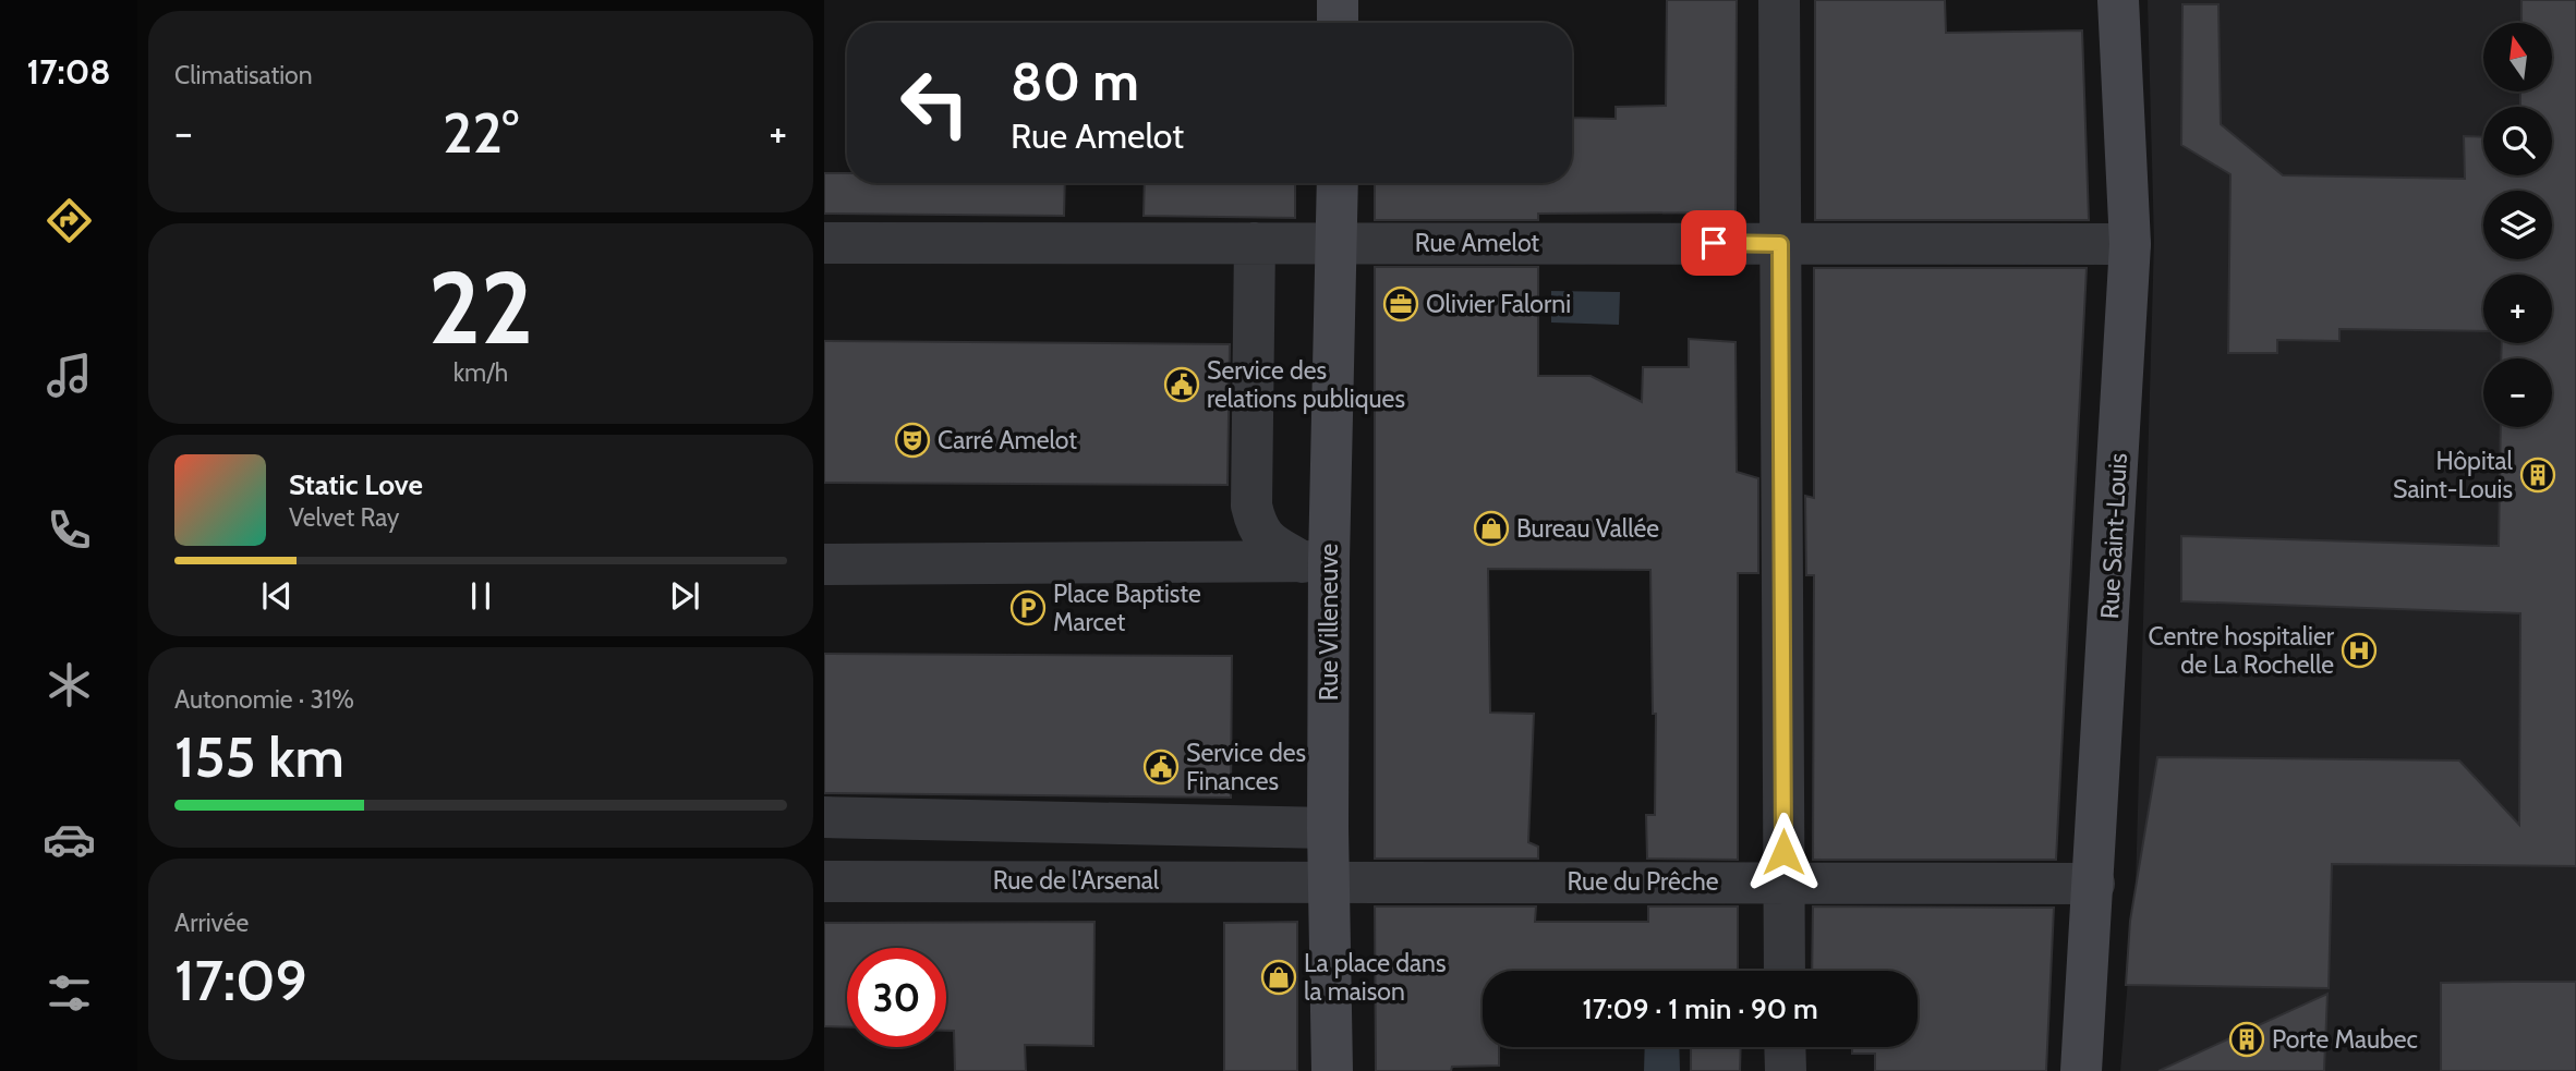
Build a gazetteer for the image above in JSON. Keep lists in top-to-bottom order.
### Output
{
  "streets": {
    "street": [
      "Rue Amelot",
      "Rue Saint-Louis",
      "Rue Villeneuve",
      "Rue de l'Arsenal",
      "Rue du Prêche"
    ]
  },
  "crossings": [
    ["Rue Amelot", "Rue Saint-Louis"],
    ["Rue Amelot", "Rue Villeneuve"],
    ["Rue Saint-Louis", "Rue du Prêche"],
    ["Rue Villeneuve", "Rue de l'Arsenal"],
    ["Rue Villeneuve", "Rue du Prêche"],
    ["Rue de l'Arsenal", "Rue du Prêche"]
  ],
  "places": {
    "office": ["Olivier Falorni"],
    "public building": ["Service des relations publiques", "Service des Finances"],
    "theatre": ["Carré Amelot"],
    "building": ["Hôpital Saint-Louis", "Porte Maubec"],
    "shop": ["Bureau Vallée", "La place dans la maison"],
    "parking": ["Place Baptiste Marcet"],
    "hospital": ["Centre hospitalier de La Rochelle"]
  },
  "north": "top",
  "page": {
    "tabs": "17:08",
    "tile": [
      "Climatisation",
      ["22", "km/h"],
      ["Autonomie · 31%", "155 km"],
      ["Arrivée", "17:09"]
    ],
    "map_buttons": ["+", "−"],
    "turn": ["80 m", "Rue Amelot"],
    "heat": ["−", "22°", "+"],
    "song": ["Static Love", "Velvet Ray"],
    "limit": "30",
    "trip": "17:09 · 1 min · 90 m"
  }
}
